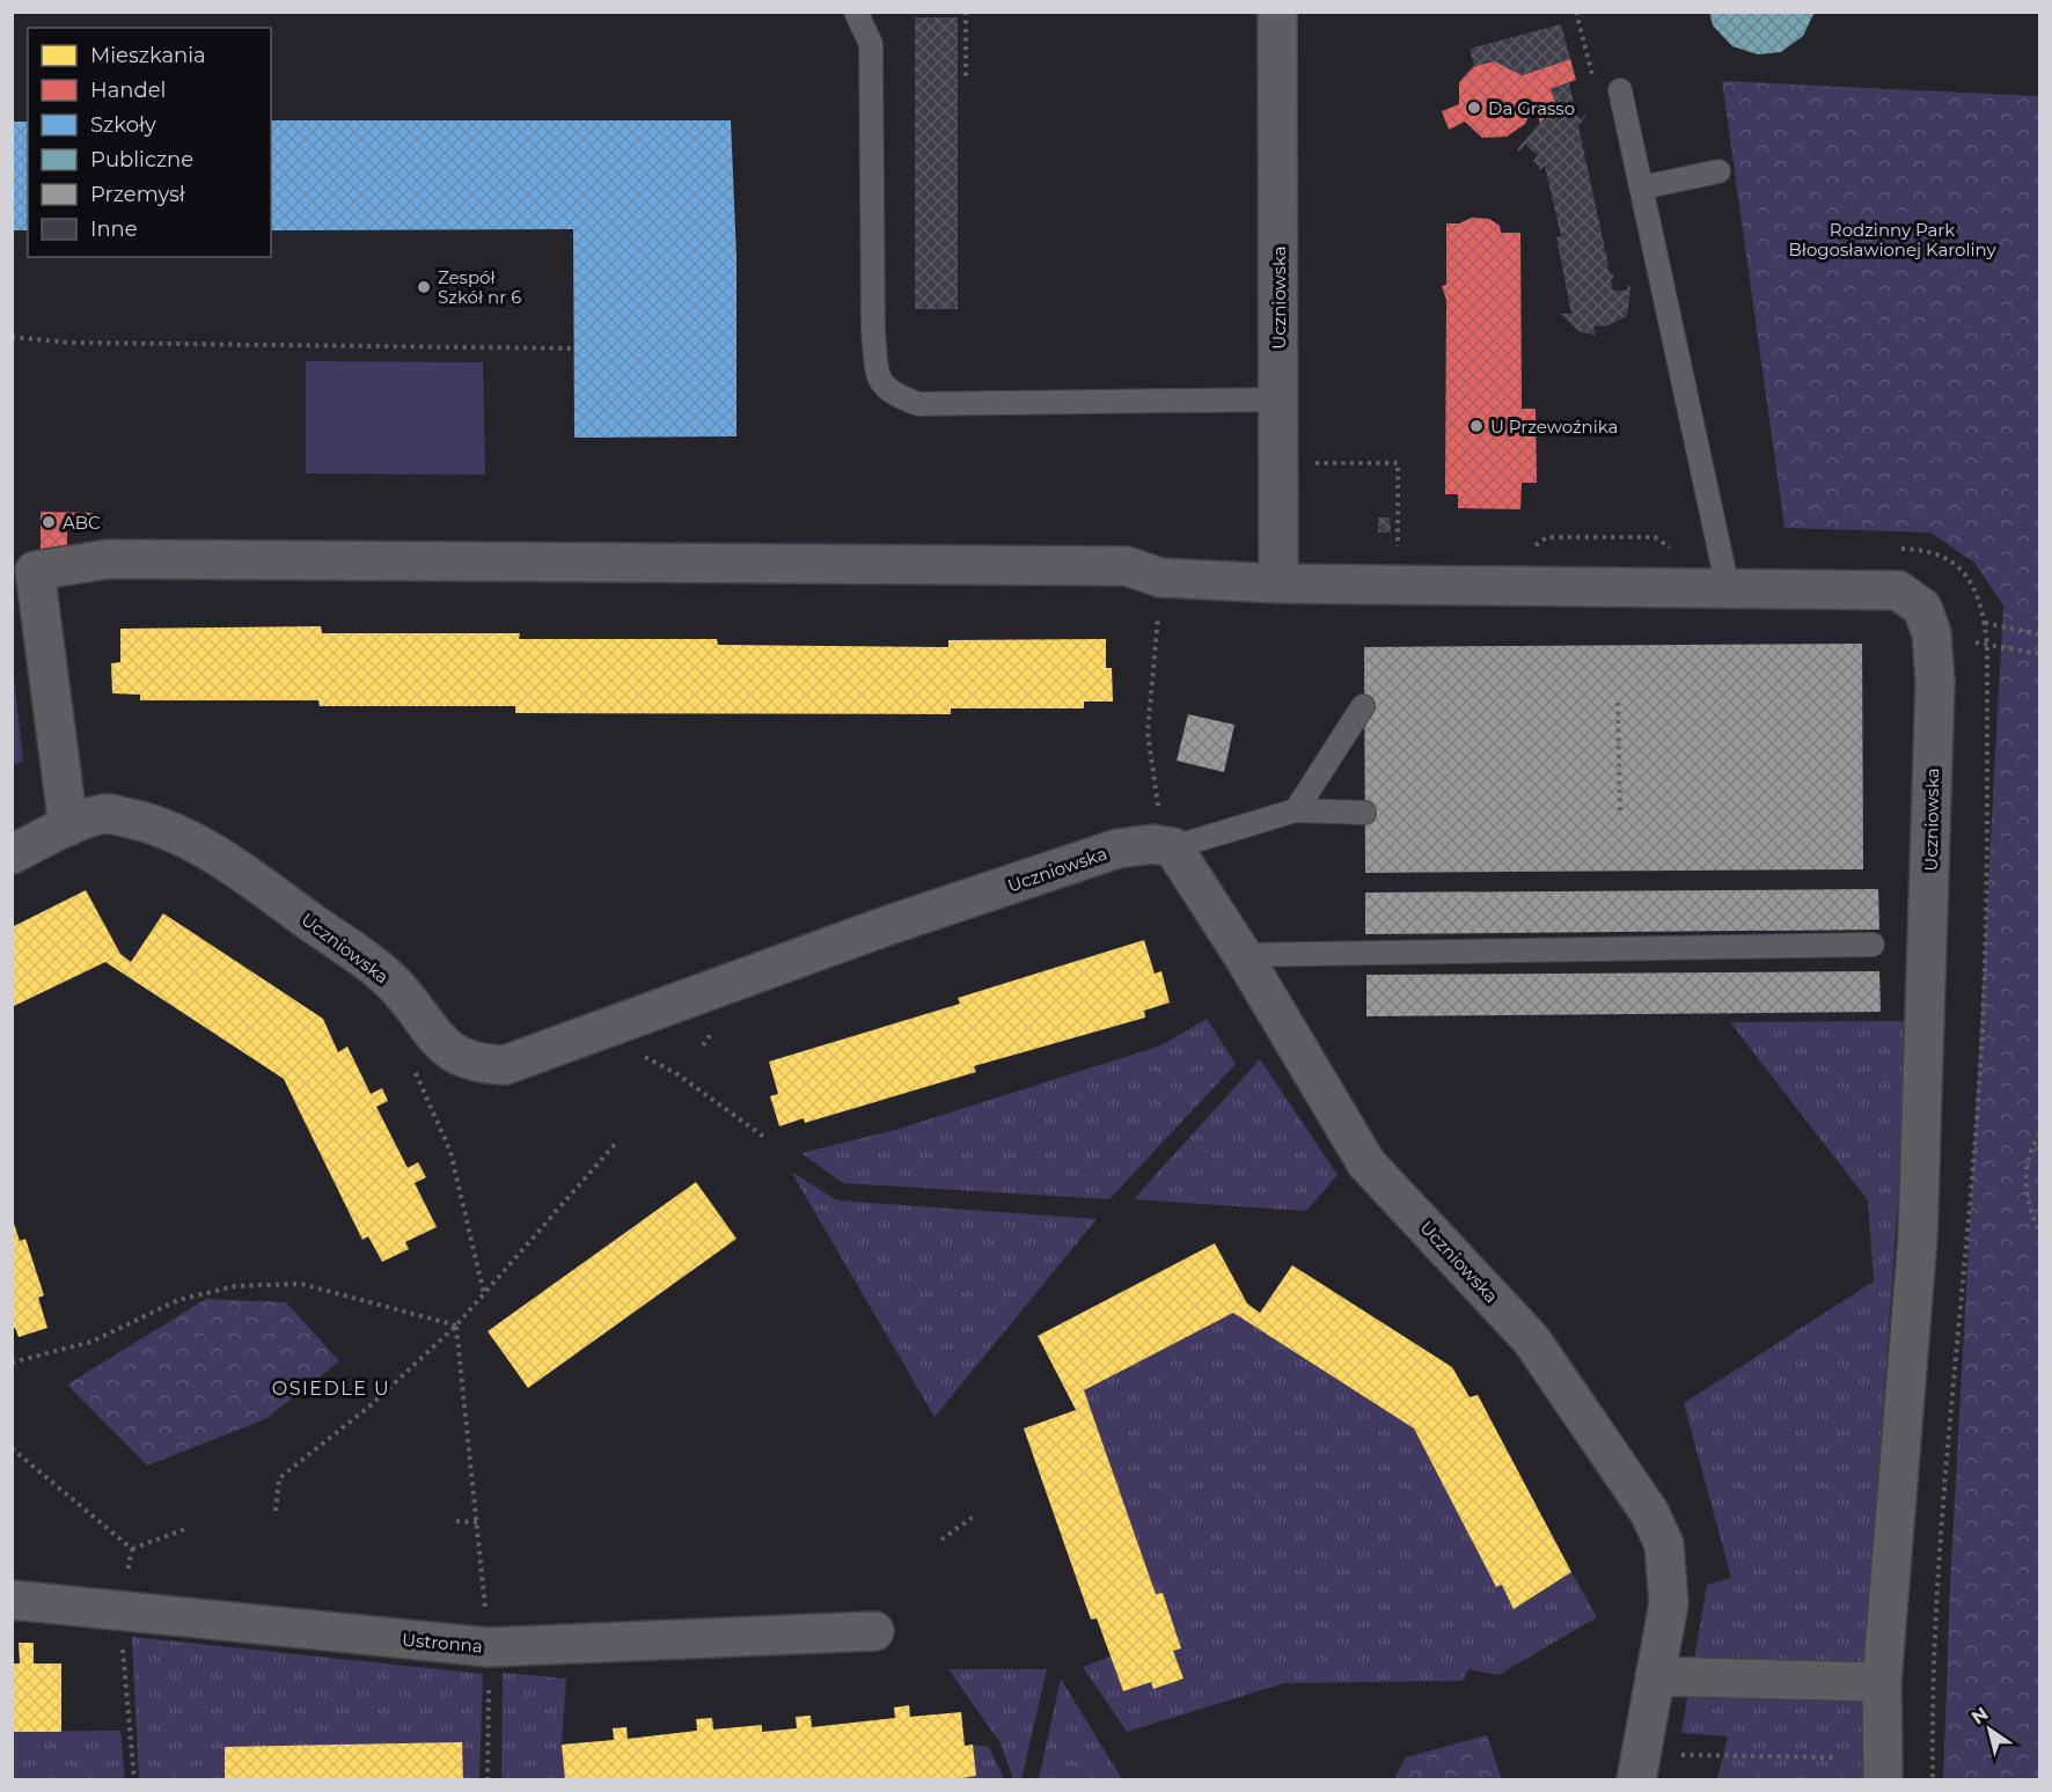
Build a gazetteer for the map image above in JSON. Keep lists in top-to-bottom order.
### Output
{
  "streets": {
    "street": ["Uczniowska", "Ustronna"]
  },
  "districts": ["OSIEDLE U"],
  "parks": ["Rodzinny Park Błogosławionej Karoliny"],
  "places": [
    "Da Grasso",
    "Zespół Szkół nr 6",
    "U Przewoźnika",
    "ABC"
  ],
  "legend": [
    "Mieszkania",
    "Handel",
    "Szkoły",
    "Publiczne",
    "Przemysł",
    "Inne"
  ],
  "north": "top left"
}
